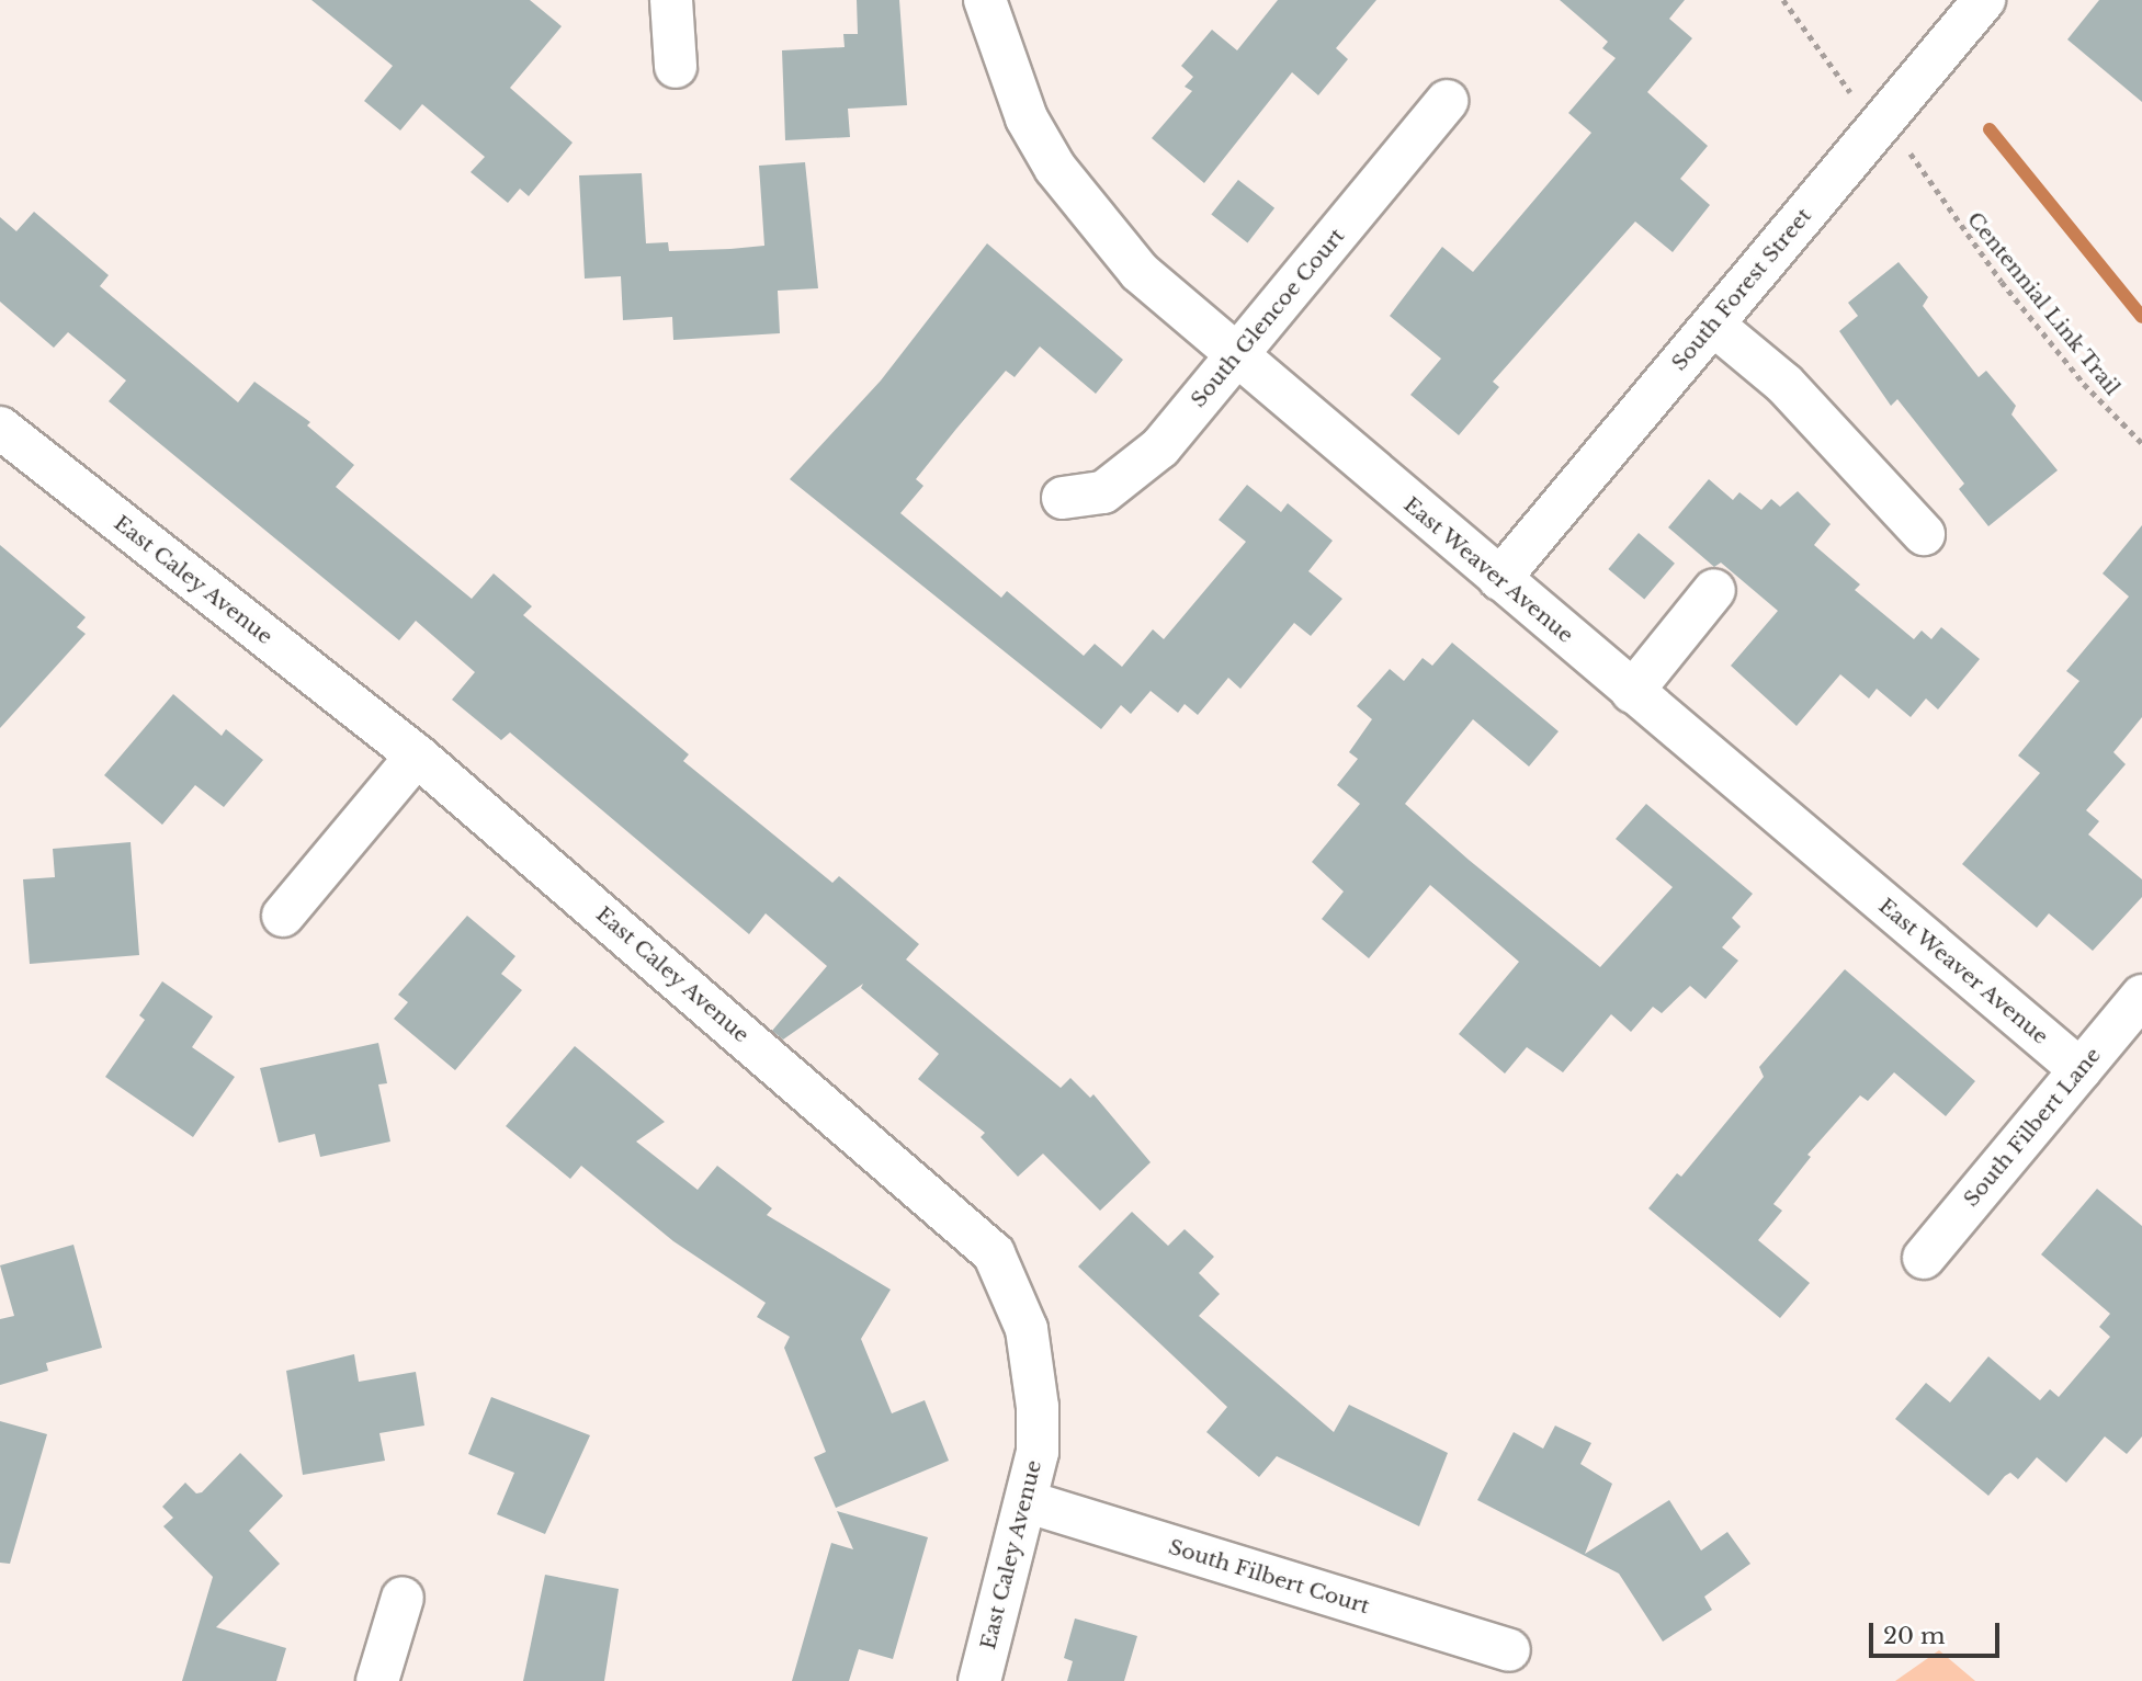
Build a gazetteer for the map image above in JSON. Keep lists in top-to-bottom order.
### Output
{
  "streets": {
    "street": [
      "South Forest Street",
      "South Glencoe Court",
      "East Weaver Avenue",
      "East Caley Avenue",
      "South Filbert Lane",
      "South Filbert Court"
    ],
    "path": ["Centennial Link Trail"]
  },
  "crossings": [
    ["South Forest Street", "Centennial Link Trail"],
    ["South Forest Street", "East Weaver Avenue"],
    ["South Glencoe Court", "East Weaver Avenue"],
    ["East Weaver Avenue", "South Filbert Lane"],
    ["East Caley Avenue", "South Filbert Court"]
  ],
  "scale_bar": "20 m"
}
